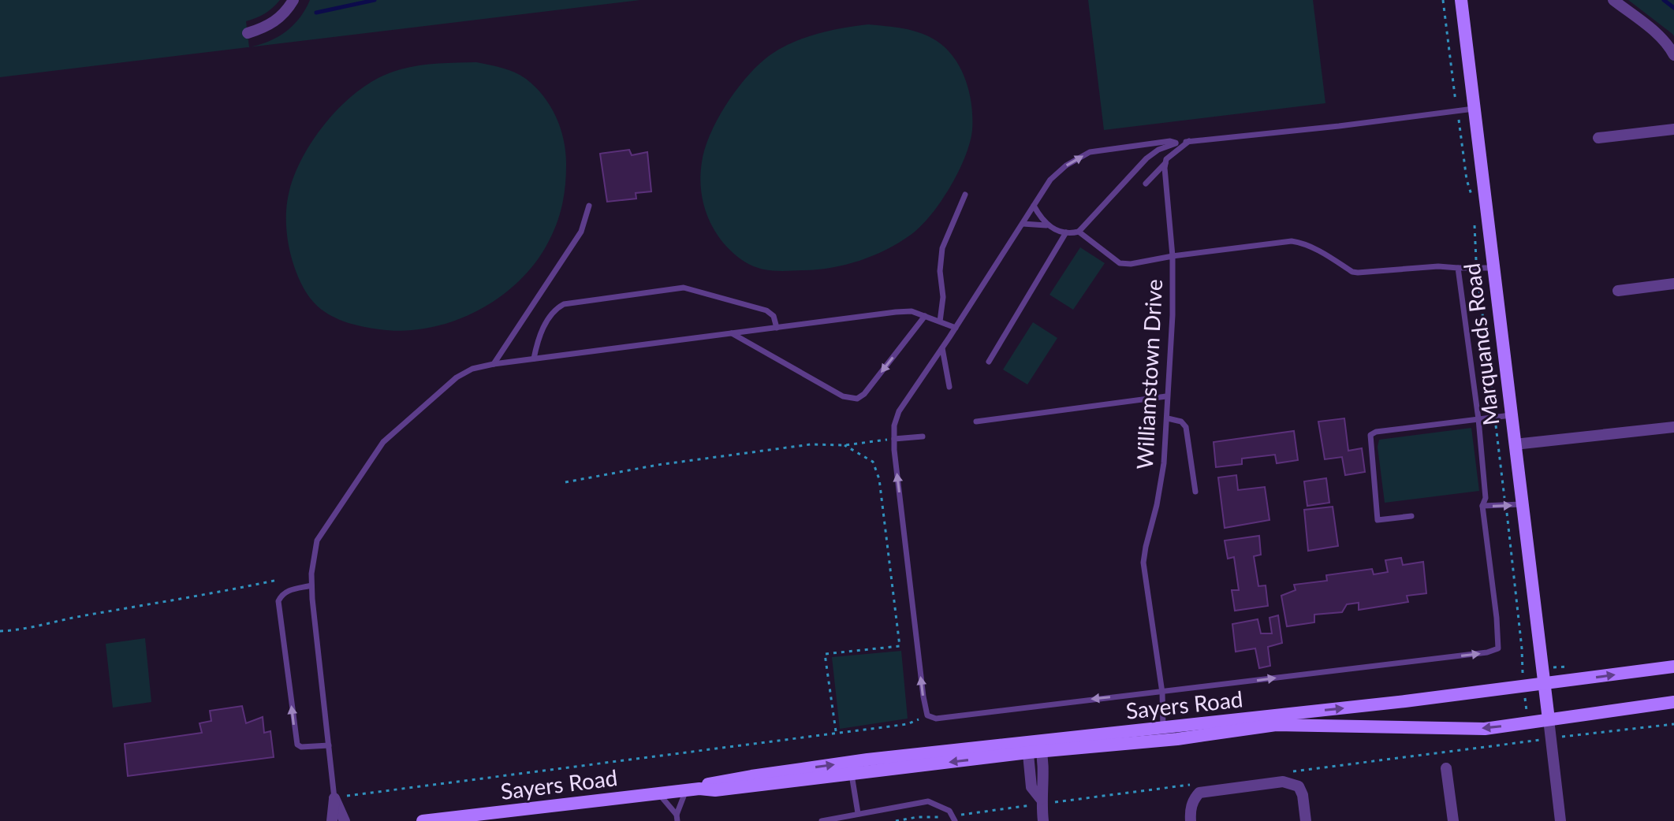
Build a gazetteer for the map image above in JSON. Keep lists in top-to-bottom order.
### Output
{
  "streets": {
    "main road": ["Marquands Road", "Sayers Road"],
    "lane": ["Williamstown Drive"]
  },
  "crossings": [
    ["Marquands Road", "Sayers Road"],
    ["Williamstown Drive", "Sayers Road"]
  ]
}
